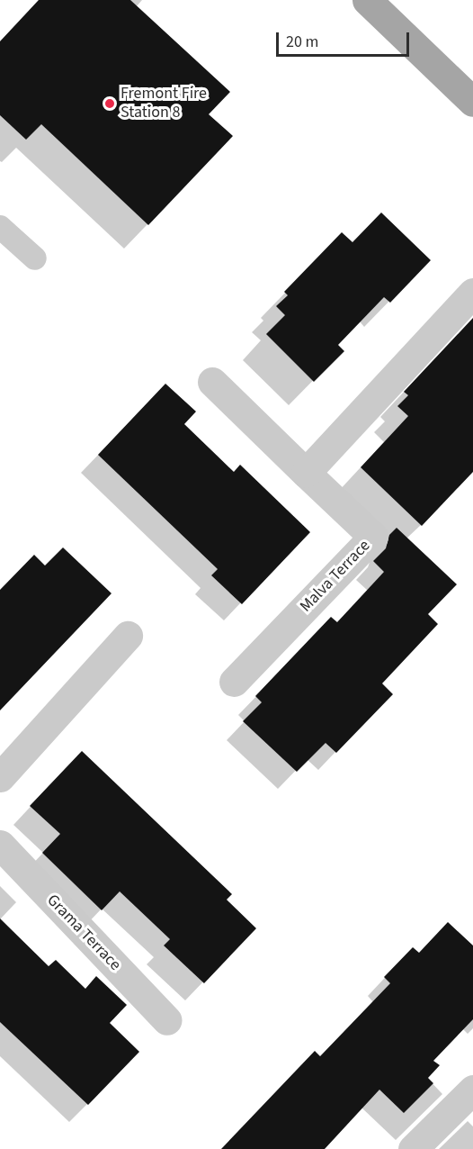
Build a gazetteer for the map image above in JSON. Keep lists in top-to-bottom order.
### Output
{
  "streets": {
    "street": ["Malva Terrace", "Grama Terrace"]
  },
  "places": ["Fremont Fire Station 8"],
  "scale_bar": "20 m"
}
